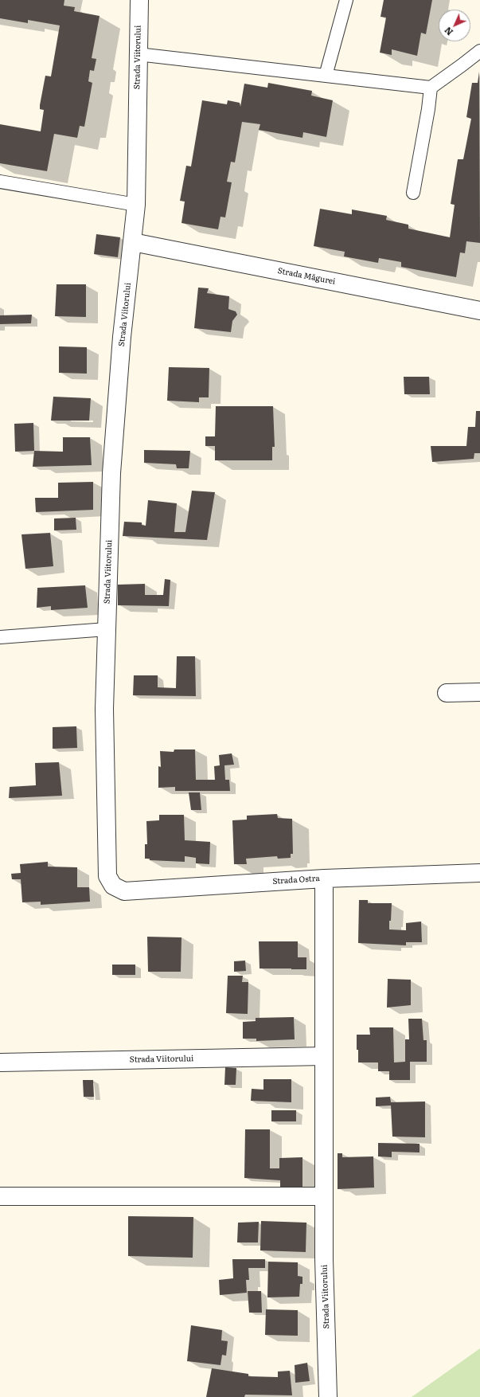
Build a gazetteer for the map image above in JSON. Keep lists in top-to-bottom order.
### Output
{
  "streets": {
    "street": ["Strada Viitorului", "Strada Măgurei", "Strada Ostra"]
  },
  "crossings": [
    ["Strada Viitorului", "Strada Măgurei"],
    ["Strada Viitorului", "Strada Ostra"]
  ],
  "north": "bottom left"
}
